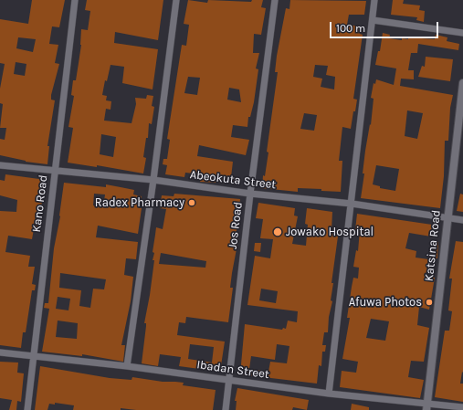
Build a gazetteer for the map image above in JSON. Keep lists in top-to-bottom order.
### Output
{
  "streets": {
    "street": [
      "Abeokuta Street",
      "Kano Road",
      "Jos Road",
      "Katsina Road",
      "Ibadan Street"
    ]
  },
  "crossings": [
    ["Abeokuta Street", "Kano Road"],
    ["Abeokuta Street", "Jos Road"],
    ["Abeokuta Street", "Katsina Road"],
    ["Kano Road", "Ibadan Street"],
    ["Jos Road", "Ibadan Street"],
    ["Katsina Road", "Ibadan Street"]
  ],
  "places": ["Radex Pharmacy", "Jowako Hospital", "Afuwa Photos"],
  "scale_bar": "100 m"
}
